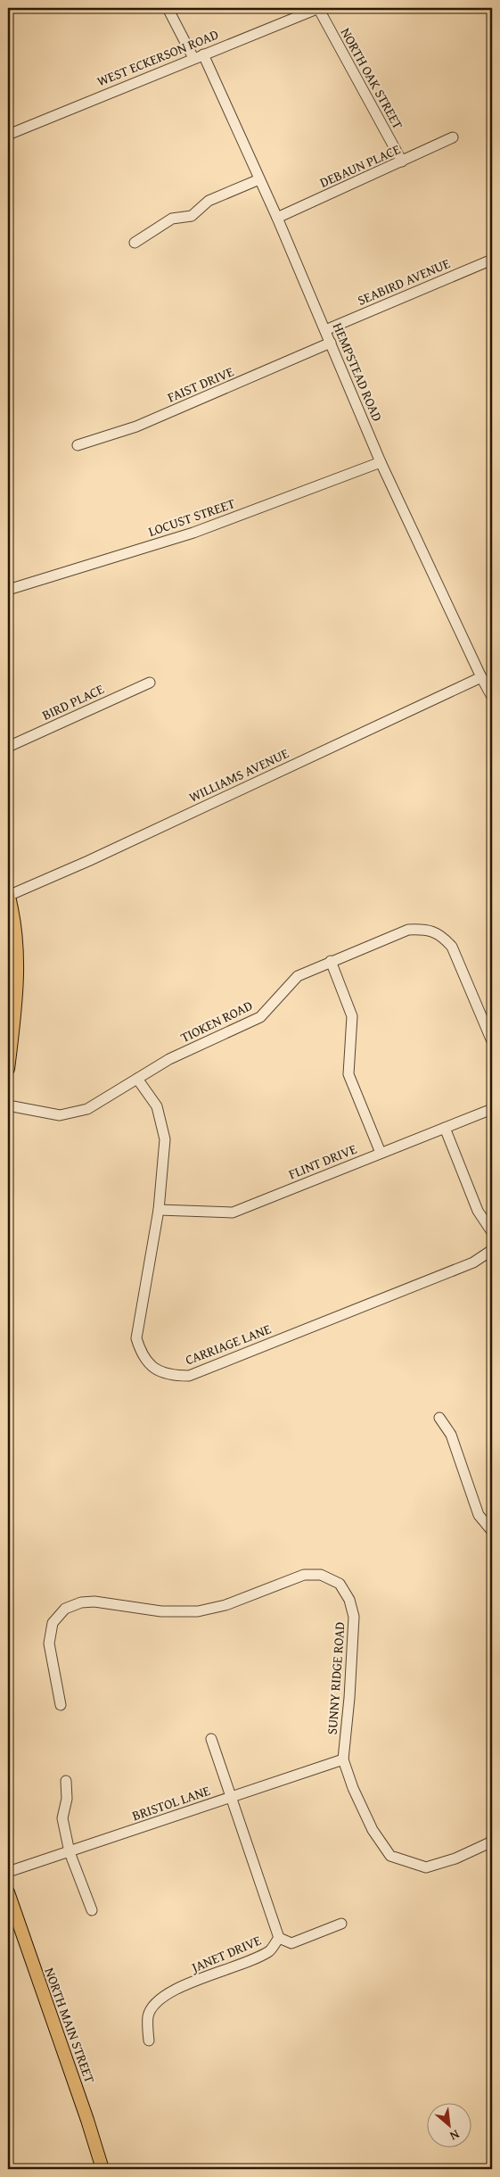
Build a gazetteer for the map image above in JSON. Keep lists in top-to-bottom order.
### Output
{
  "streets": {
    "main road": ["NORTH MAIN STREET"],
    "street": [
      "WEST ECKERSON ROAD",
      "NORTH OAK STREET",
      "DEBAUN PLACE",
      "SEABIRD AVENUE",
      "HEMPSTEAD ROAD",
      "FAIST DRIVE",
      "LOCUST STREET",
      "BIRD PLACE",
      "WILLIAMS AVENUE",
      "TIOKEN ROAD",
      "FLINT DRIVE",
      "CARRIAGE LANE",
      "SUNNY RIDGE ROAD",
      "BRISTOL LANE",
      "JANET DRIVE"
    ]
  },
  "crossings": [
    ["WEST ECKERSON ROAD", "NORTH OAK STREET"],
    ["WEST ECKERSON ROAD", "HEMPSTEAD ROAD"],
    ["NORTH OAK STREET", "DEBAUN PLACE"],
    ["DEBAUN PLACE", "HEMPSTEAD ROAD"],
    ["SEABIRD AVENUE", "HEMPSTEAD ROAD"],
    ["HEMPSTEAD ROAD", "FAIST DRIVE"],
    ["HEMPSTEAD ROAD", "LOCUST STREET"],
    ["HEMPSTEAD ROAD", "WILLIAMS AVENUE"],
    ["TIOKEN ROAD", "CARRIAGE LANE"],
    ["FLINT DRIVE", "CARRIAGE LANE"],
    ["SUNNY RIDGE ROAD", "BRISTOL LANE"],
    ["BRISTOL LANE", "JANET DRIVE"]
  ],
  "north": "bottom right"
}
